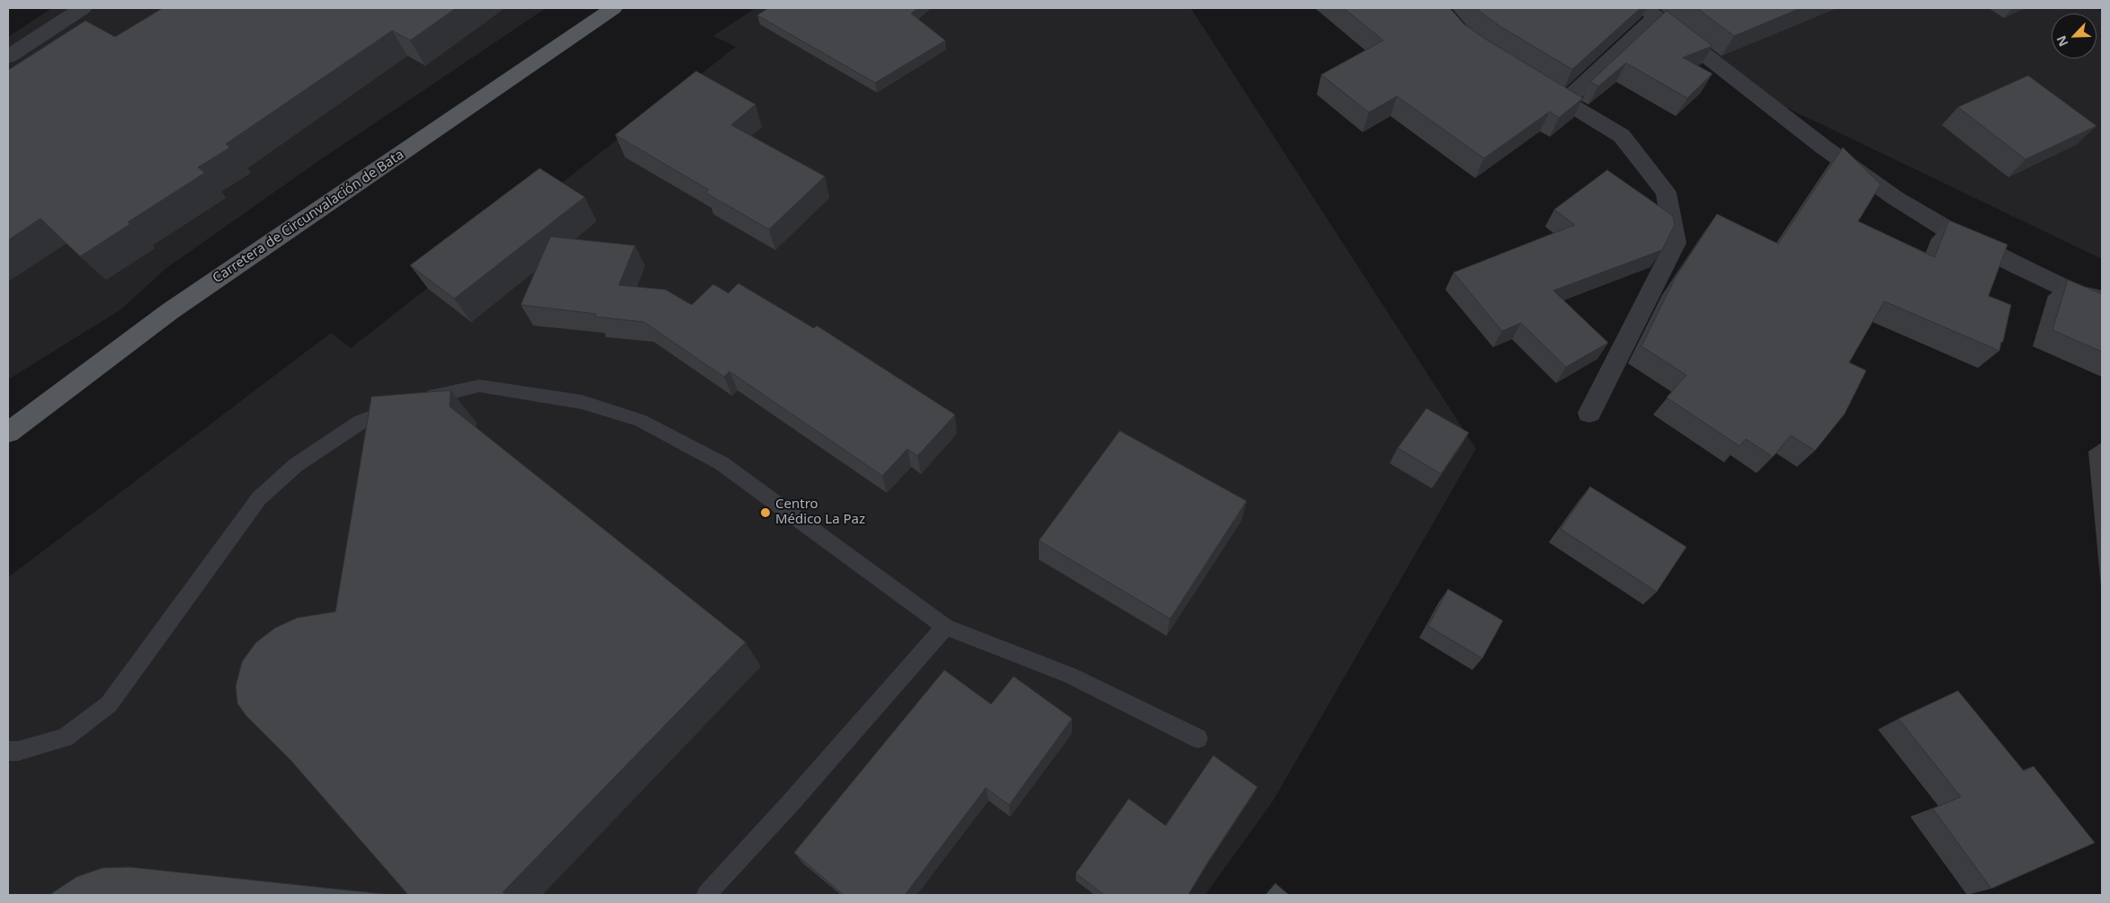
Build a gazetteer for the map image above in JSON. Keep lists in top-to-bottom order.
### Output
{
  "streets": {
    "main road": ["Carretera de Circunvalación de Bata"]
  },
  "places": ["Centro Médico La Paz"],
  "north": "bottom left"
}
